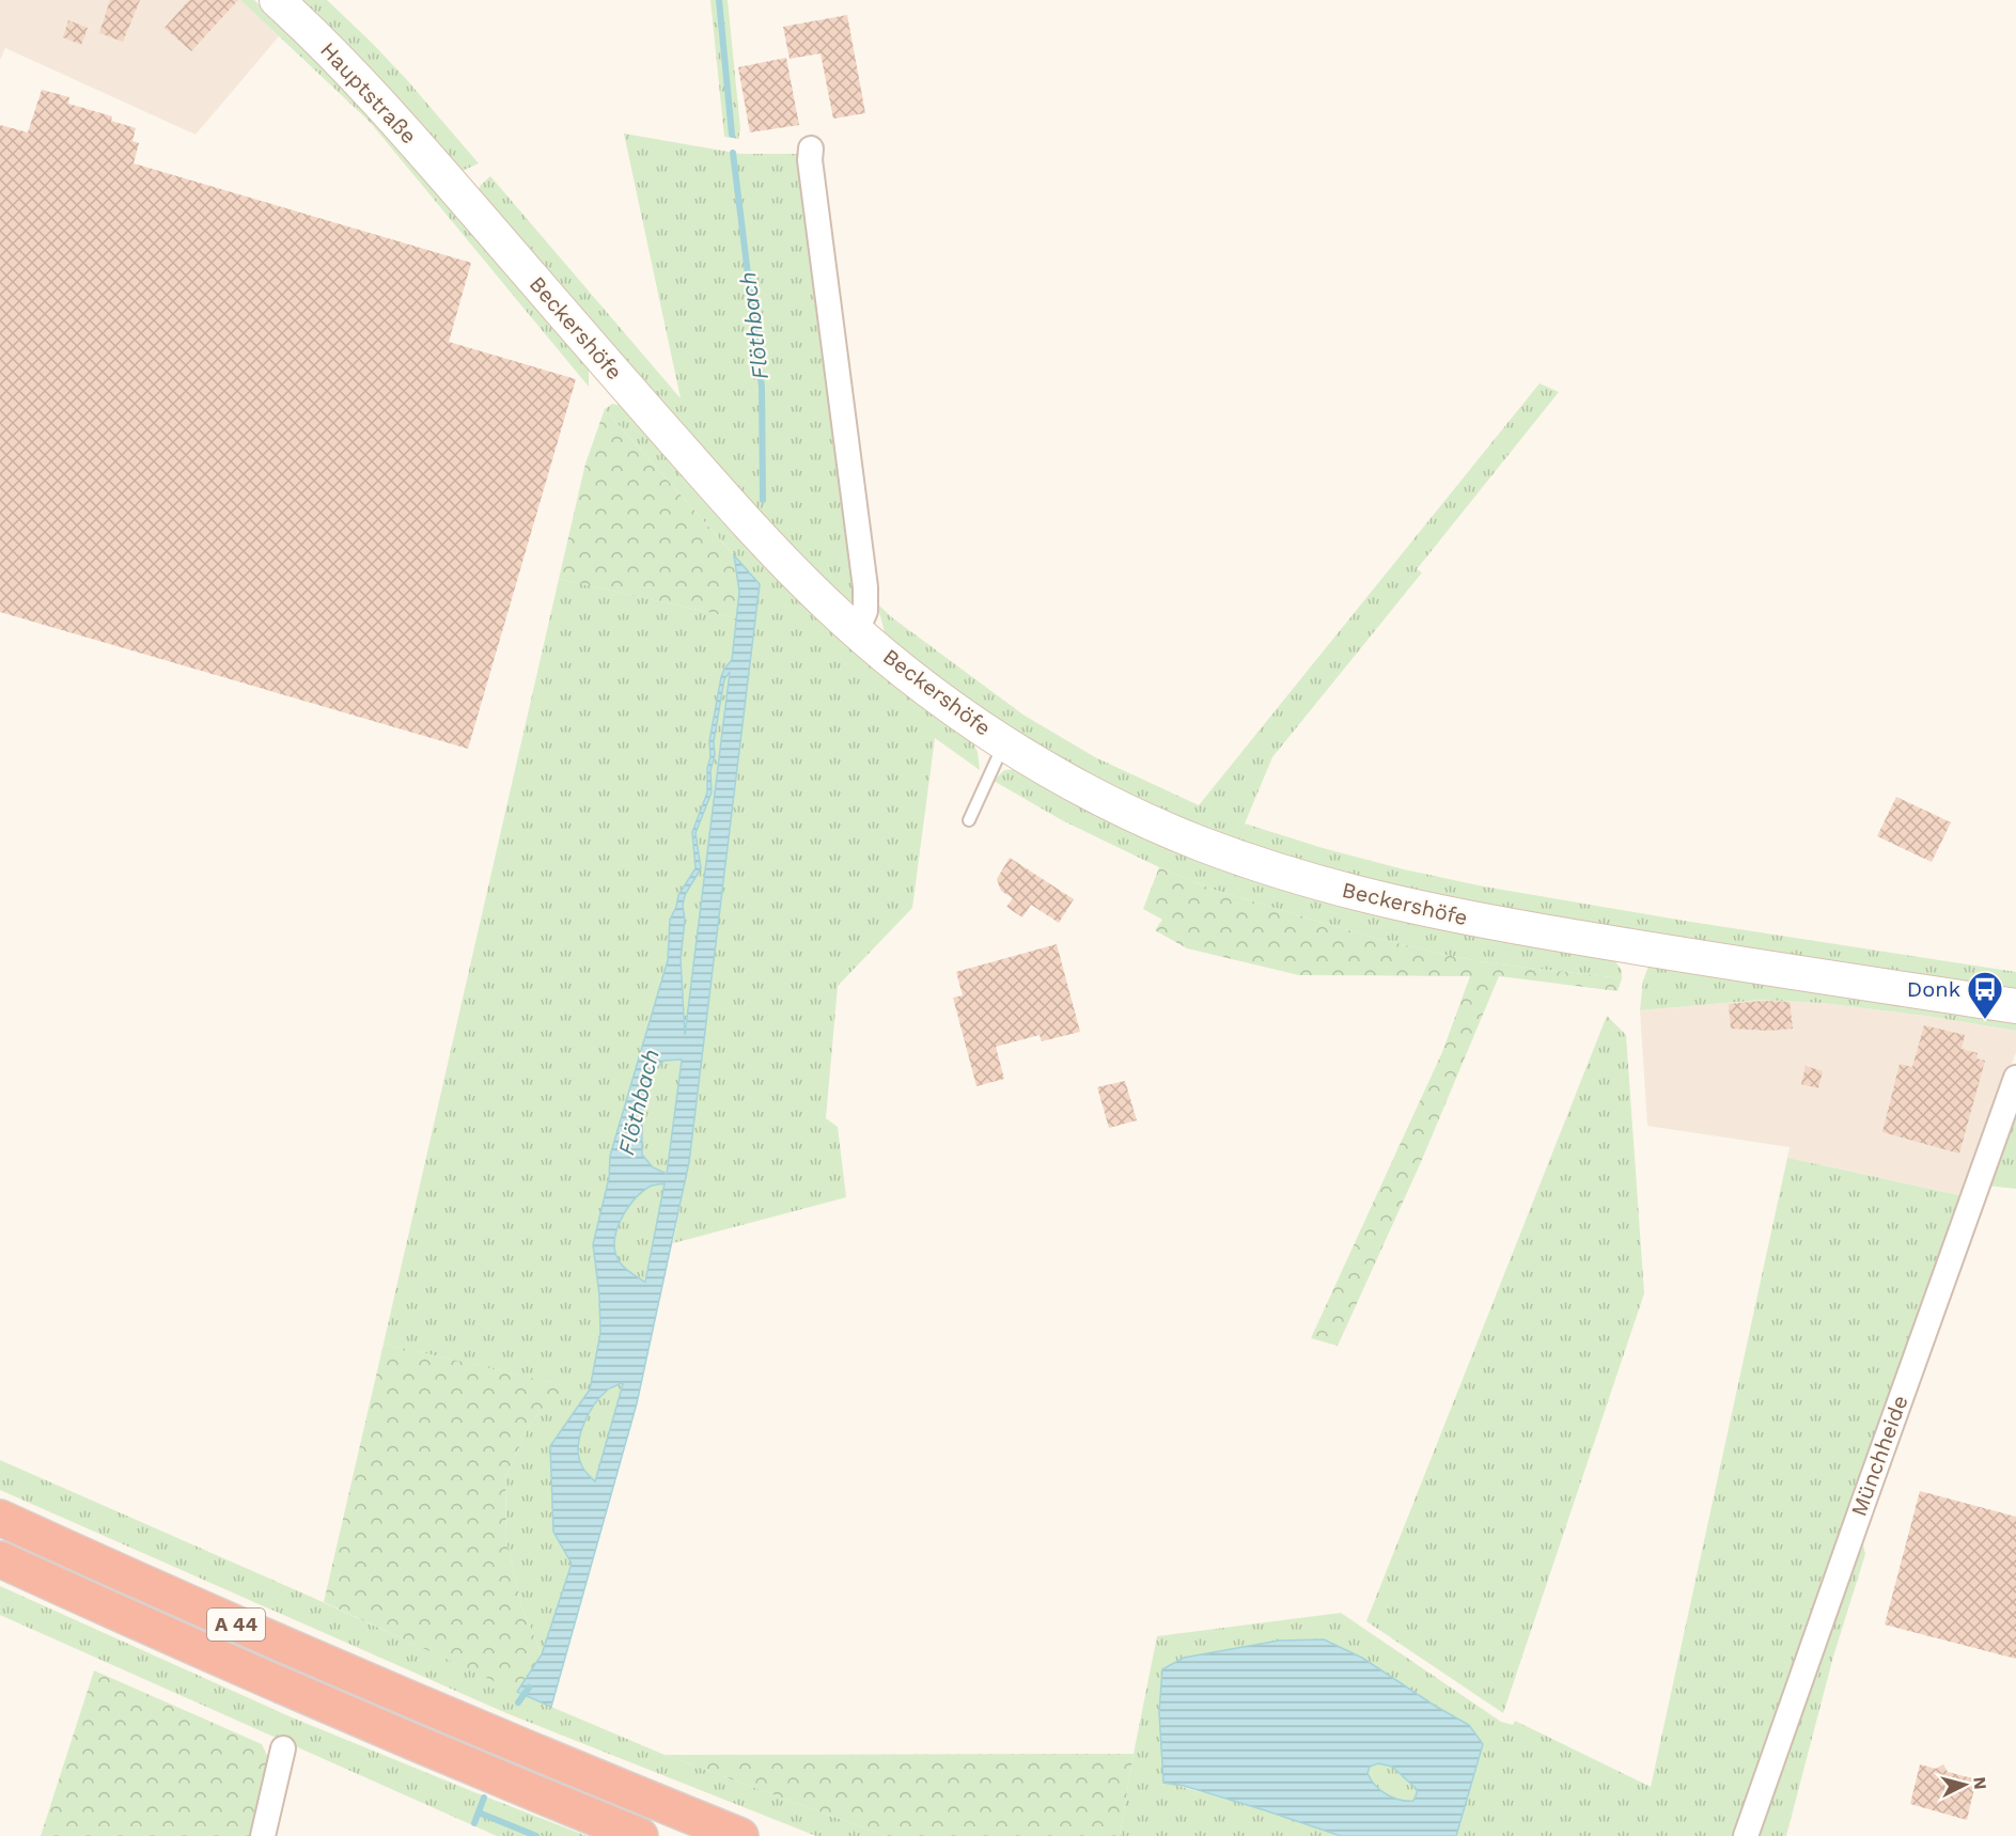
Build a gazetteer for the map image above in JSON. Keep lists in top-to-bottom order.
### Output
{
  "streets": {
    "highway": ["A 44"],
    "street": ["Hauptstraße", "Beckershöfe", "Münchheide"]
  },
  "crossings": [
    ["Hauptstraße", "Beckershöfe"]
  ],
  "water": ["Flöthbach"],
  "places": {
    "bus stop": ["Donk"]
  },
  "north": "right"
}
